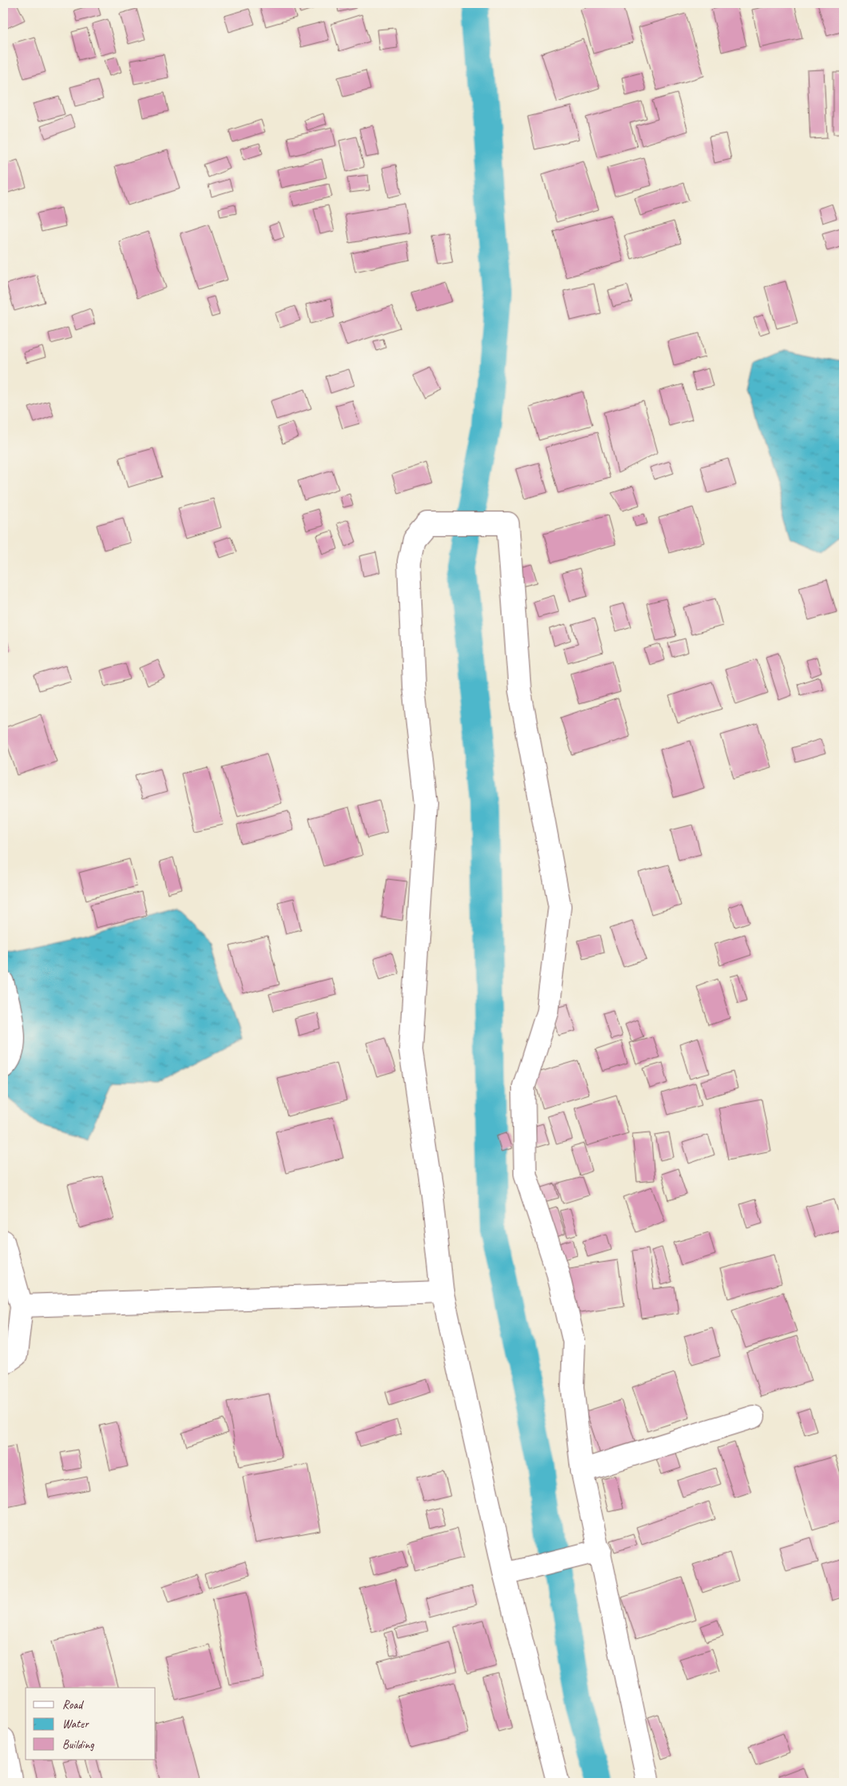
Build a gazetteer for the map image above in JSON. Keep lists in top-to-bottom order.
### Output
{
  "legend": ["Road", "Water", "Building"]
}
